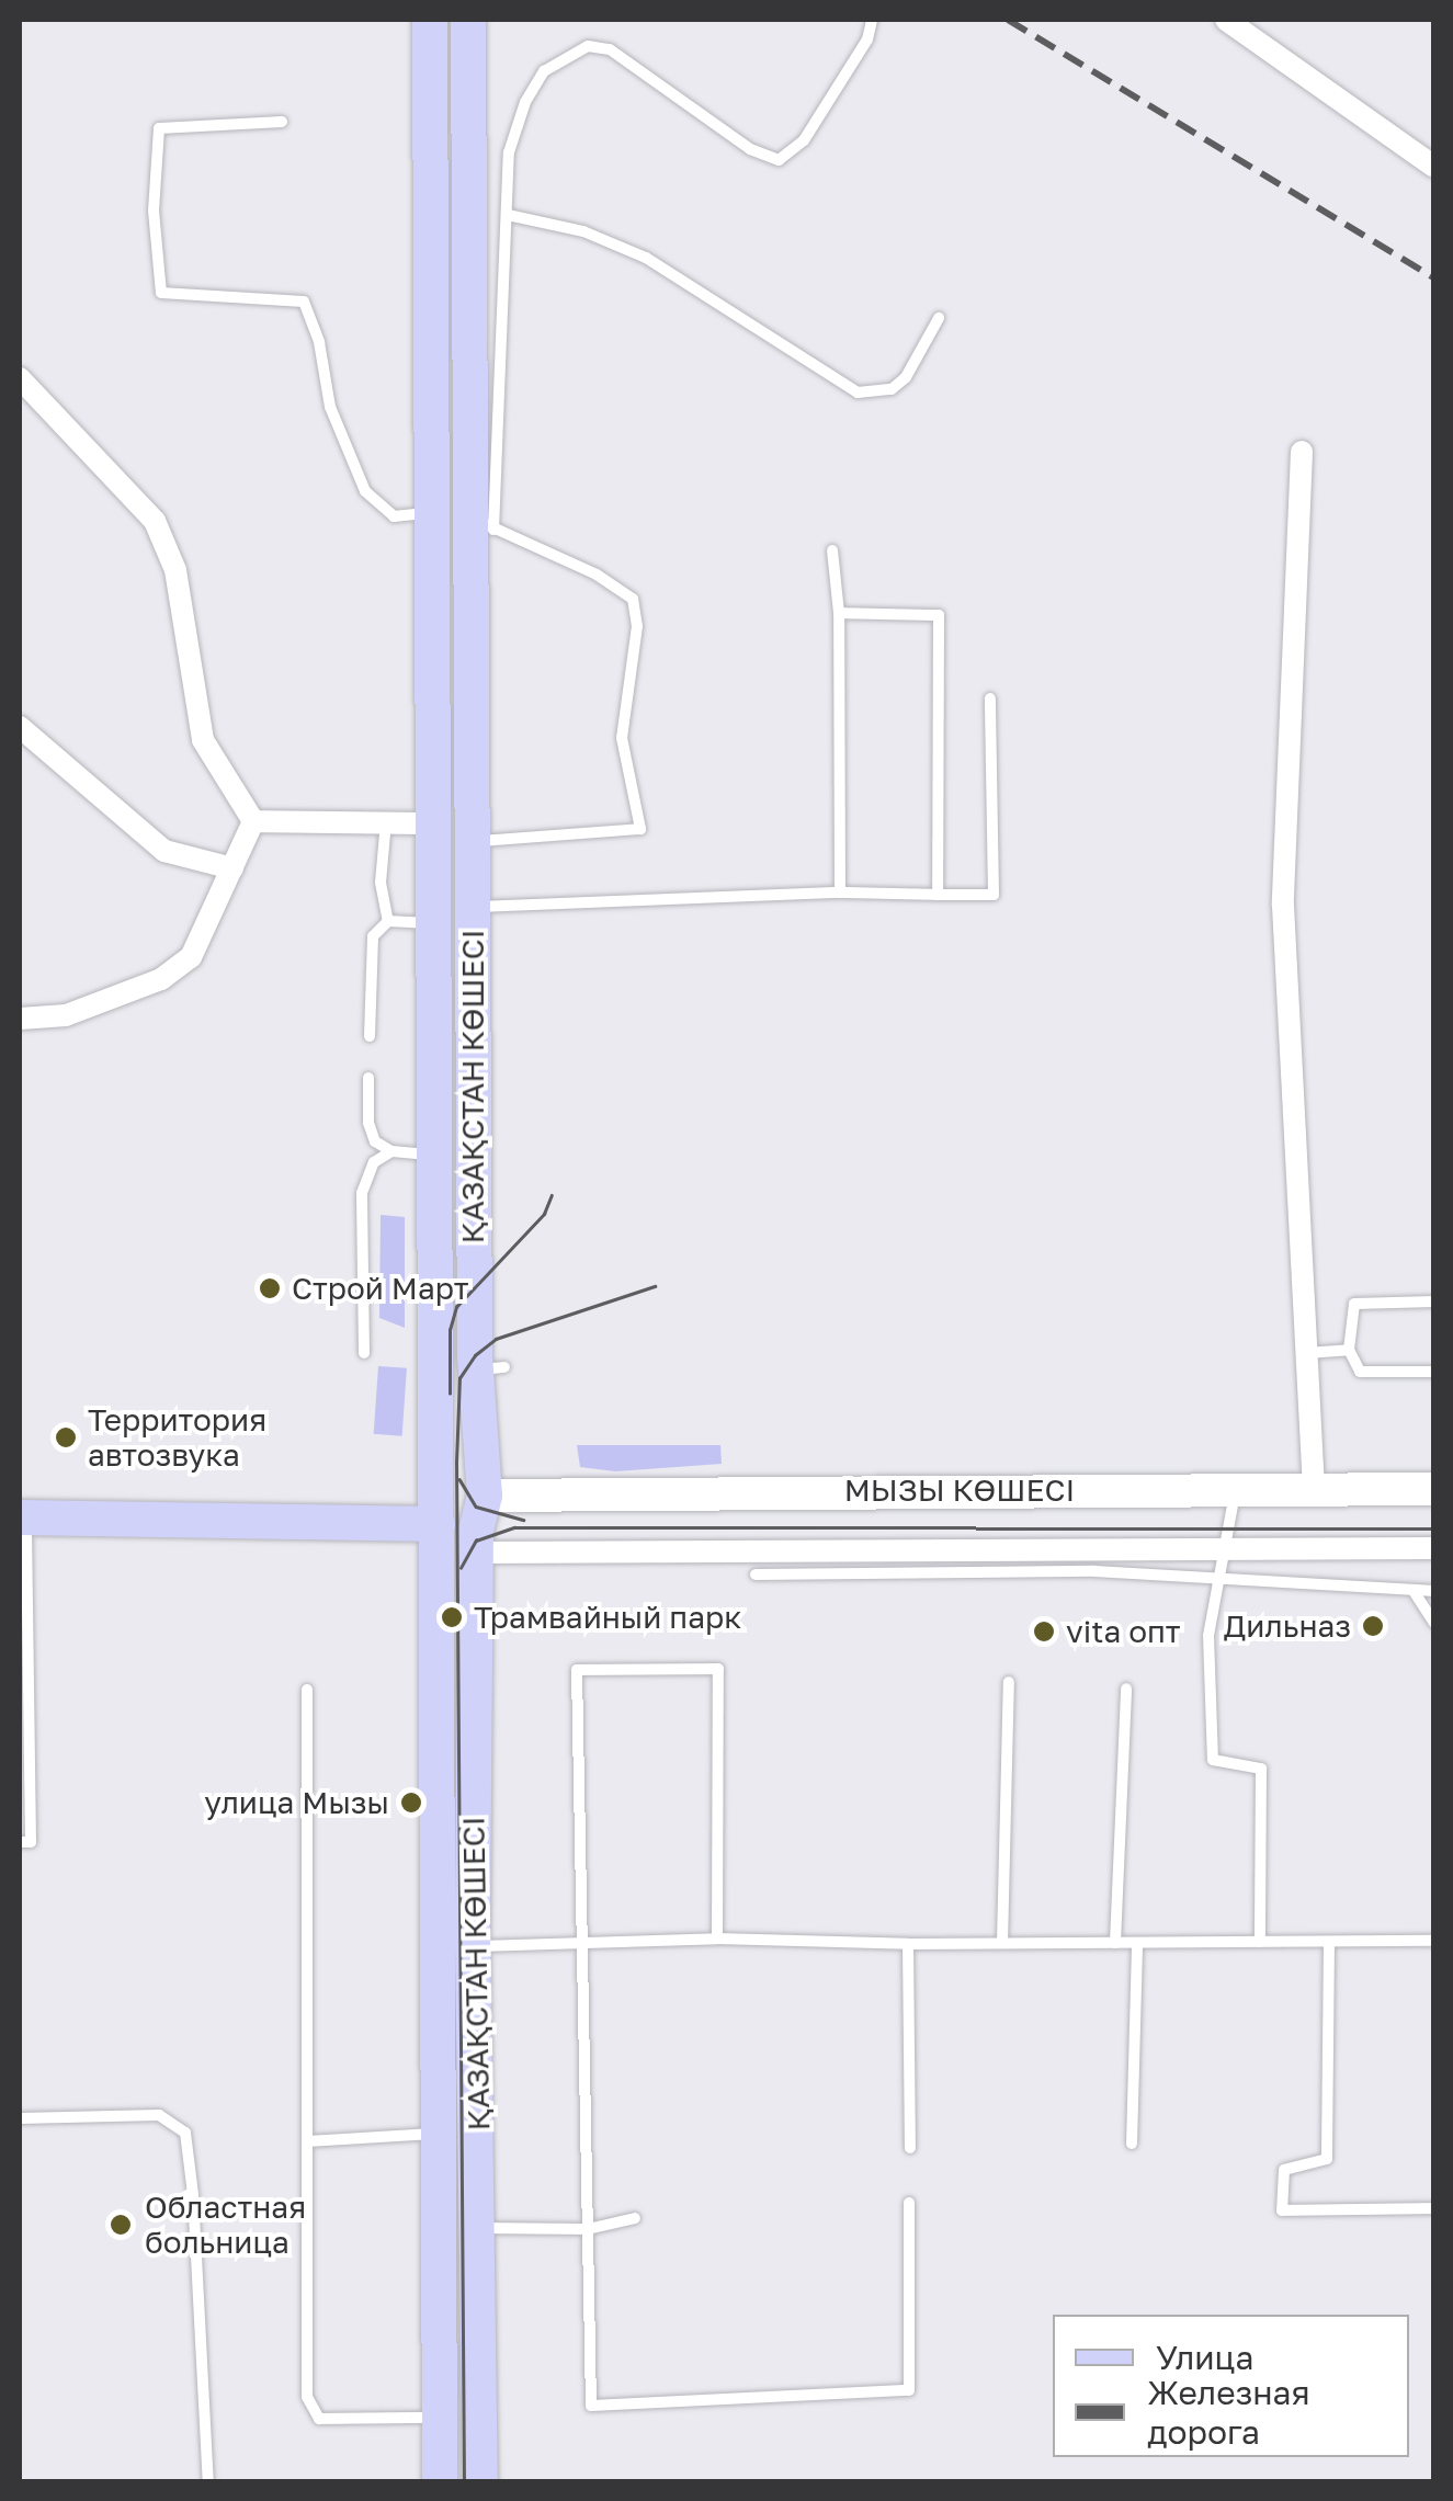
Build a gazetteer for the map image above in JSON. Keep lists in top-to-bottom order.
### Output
{
  "streets": {
    "main road": ["ҚАЗАҚСТАН КӨШЕСІ", "МЫЗЫ КӨШЕСІ"]
  },
  "crossings": [
    ["ҚАЗАҚСТАН КӨШЕСІ", "МЫЗЫ КӨШЕСІ"]
  ],
  "places": [
    "Строй Март",
    "Территория автозвука",
    "Трамвайный парк",
    "Дильназ",
    "vita опт",
    "улица Мызы",
    "Областная больница"
  ],
  "legend": ["Улица", "Железная дорога"]
}
